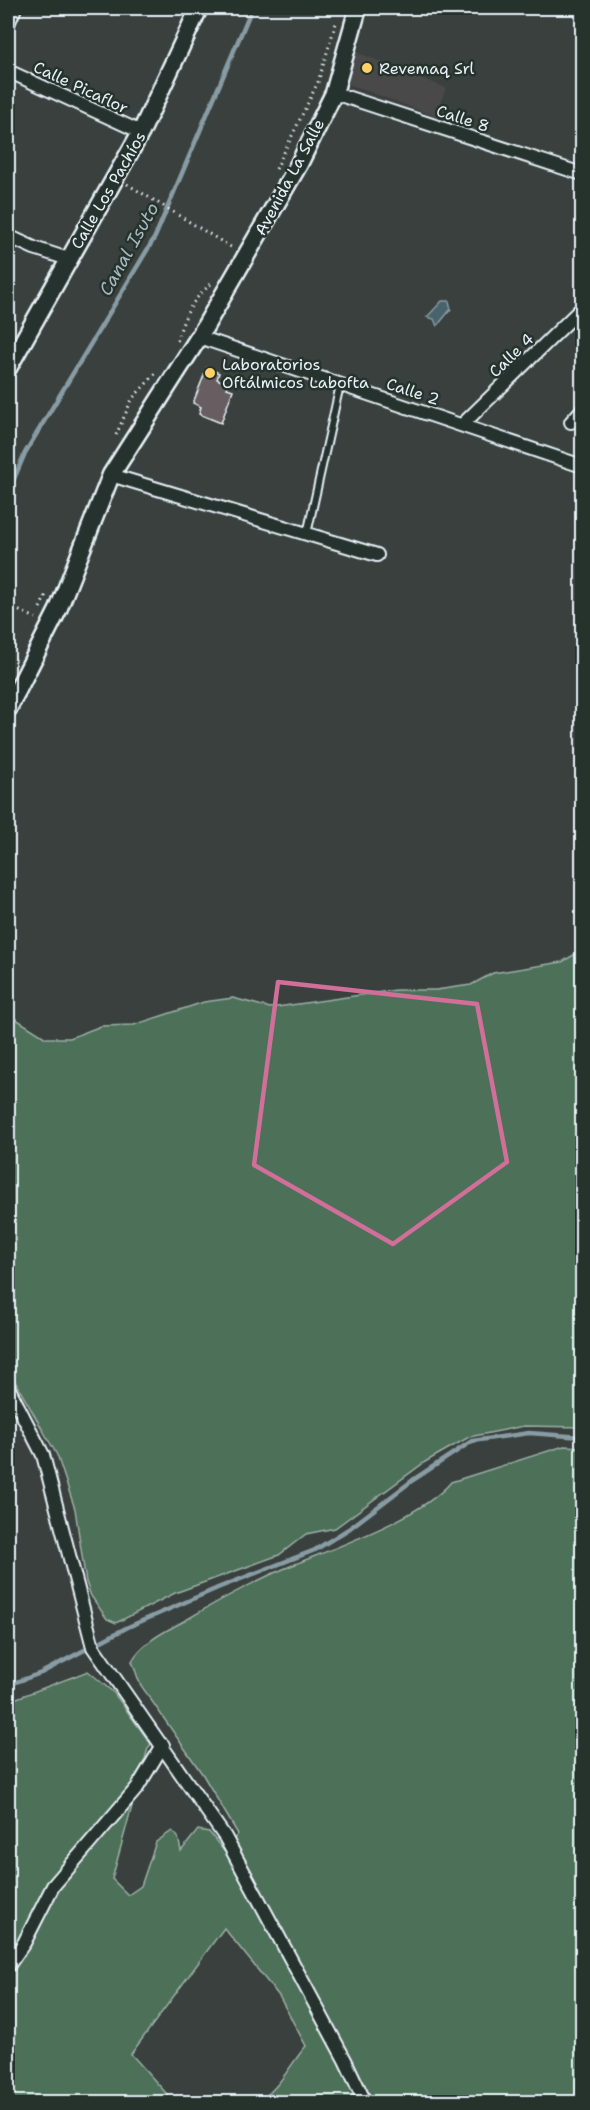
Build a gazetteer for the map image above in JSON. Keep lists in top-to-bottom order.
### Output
{
  "streets": {
    "street": [
      "Calle Picaflor",
      "Calle 8",
      "Avenida La Salle",
      "Calle Los Pachíos",
      "Calle 4",
      "Calle 2"
    ]
  },
  "crossings": [
    ["Calle Picaflor", "Calle Los Pachíos"],
    ["Calle 8", "Avenida La Salle"],
    ["Avenida La Salle", "Calle 2"],
    ["Calle 4", "Calle 2"]
  ],
  "water": ["Canal Isuto"],
  "places": ["Revemaq Srl", "Laboratorios Oftálmicos Labofta"]
}
